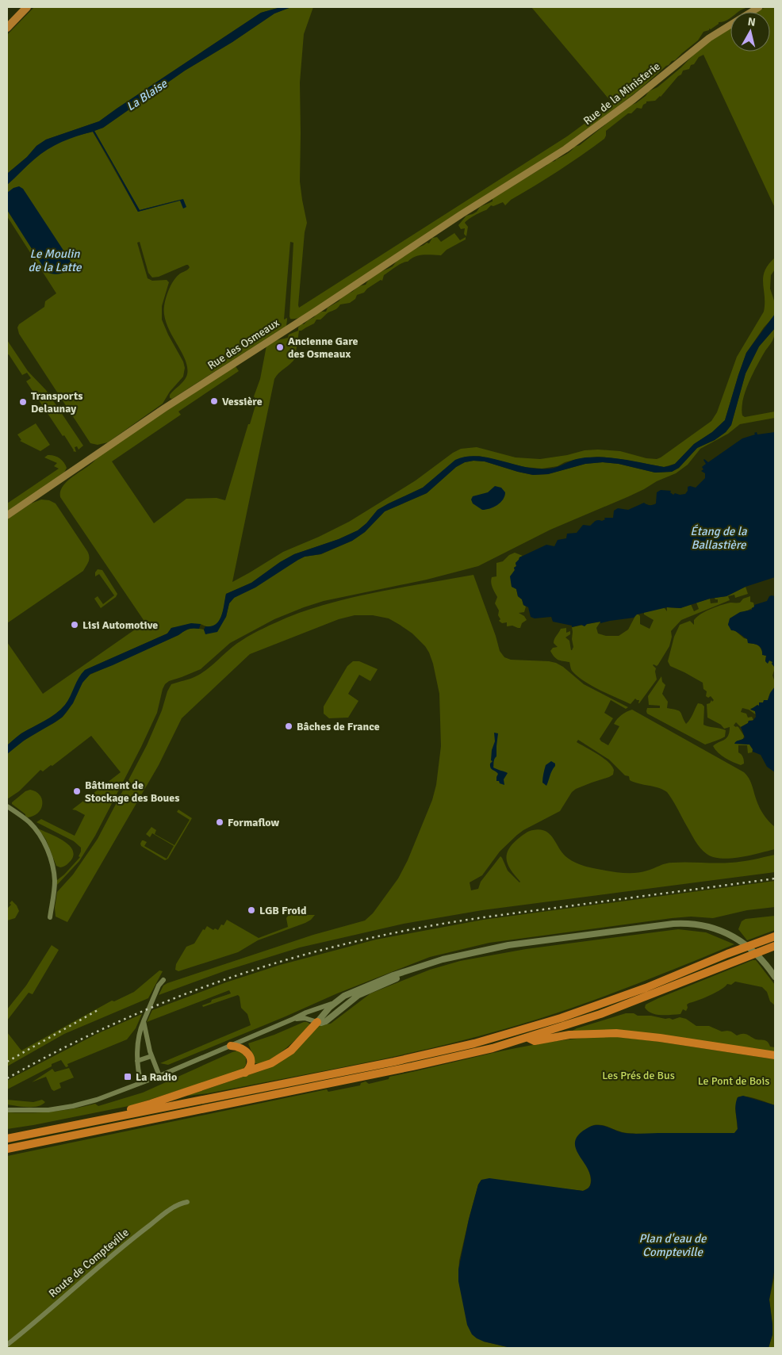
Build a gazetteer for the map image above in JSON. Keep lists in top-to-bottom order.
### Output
{
  "streets": {
    "main road": ["Rue de la Ministerie", "Rue des Osmeaux"],
    "street": ["Route de Compteville"]
  },
  "crossings": [
    ["Rue de la Ministerie", "Rue des Osmeaux"]
  ],
  "water": [
    "La Blaise",
    "Le Moulin de la Latte",
    "Étang de la Ballastière",
    "Plan d'eau de Compteville"
  ],
  "parks": ["Les Prés de Bus", "Le Pont de Bois"],
  "places": {
    "other": [
      "Ancienne Gare des Osmeaux",
      "Vessière",
      "Transports Delaunay",
      "Lisi Automotive",
      "Bâches de France",
      "Bâtiment de Stockage des Boues",
      "Formaflow",
      "LGB Froid"
    ],
    "transit": ["La Radio"]
  },
  "north": "top"
}
